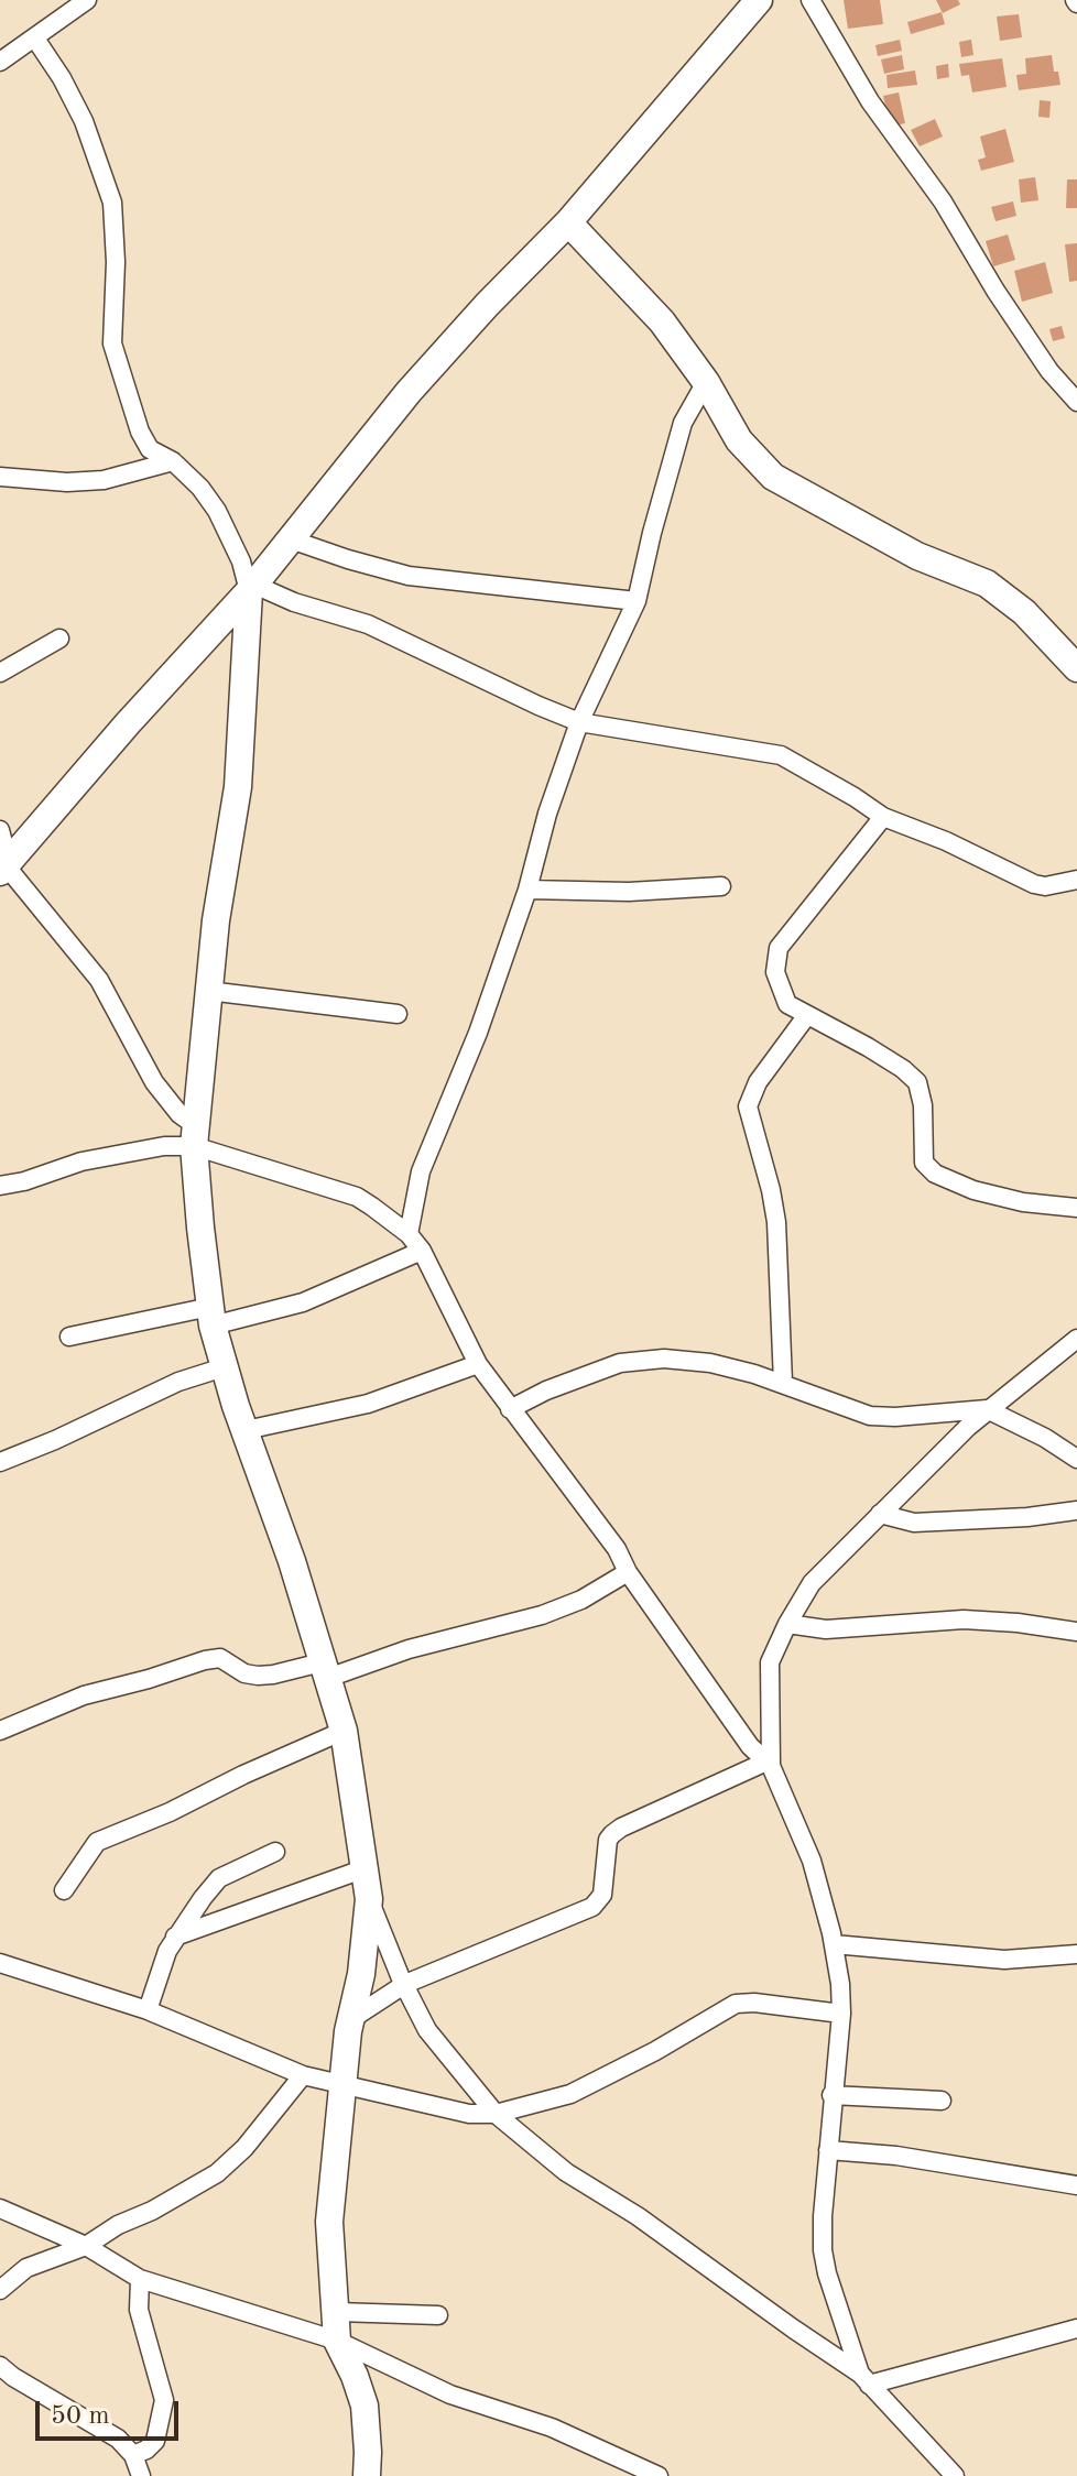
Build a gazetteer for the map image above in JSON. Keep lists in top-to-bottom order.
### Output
{
  "scale_bar": "50 m"
}
